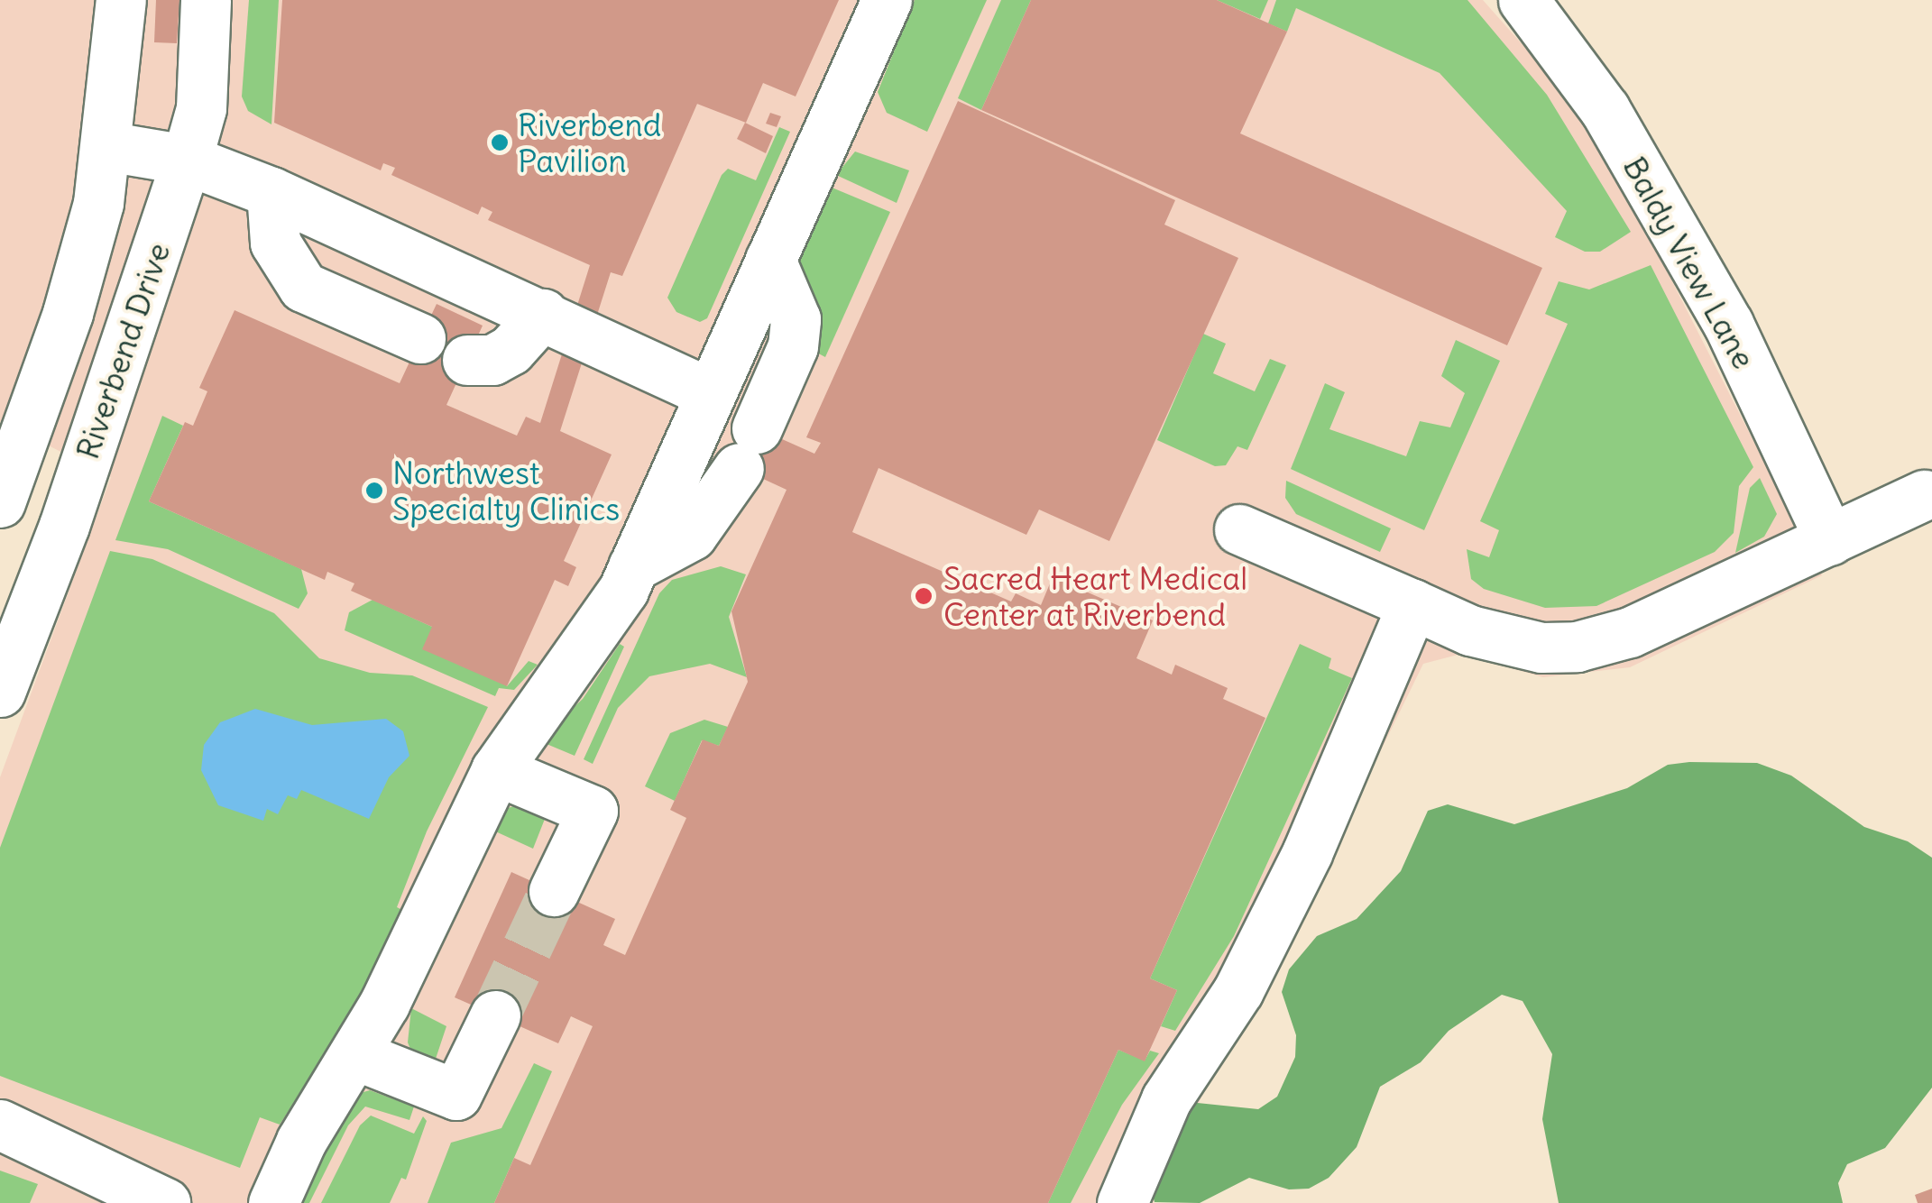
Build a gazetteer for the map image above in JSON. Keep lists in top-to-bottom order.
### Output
{
  "streets": {
    "street": ["Baldy View Lane", "Riverbend Drive"]
  },
  "places": ["Riverbend Pavilion", "Northwest Specialty Clinics", "Sacred Heart Medical Center at Riverbend"]
}
